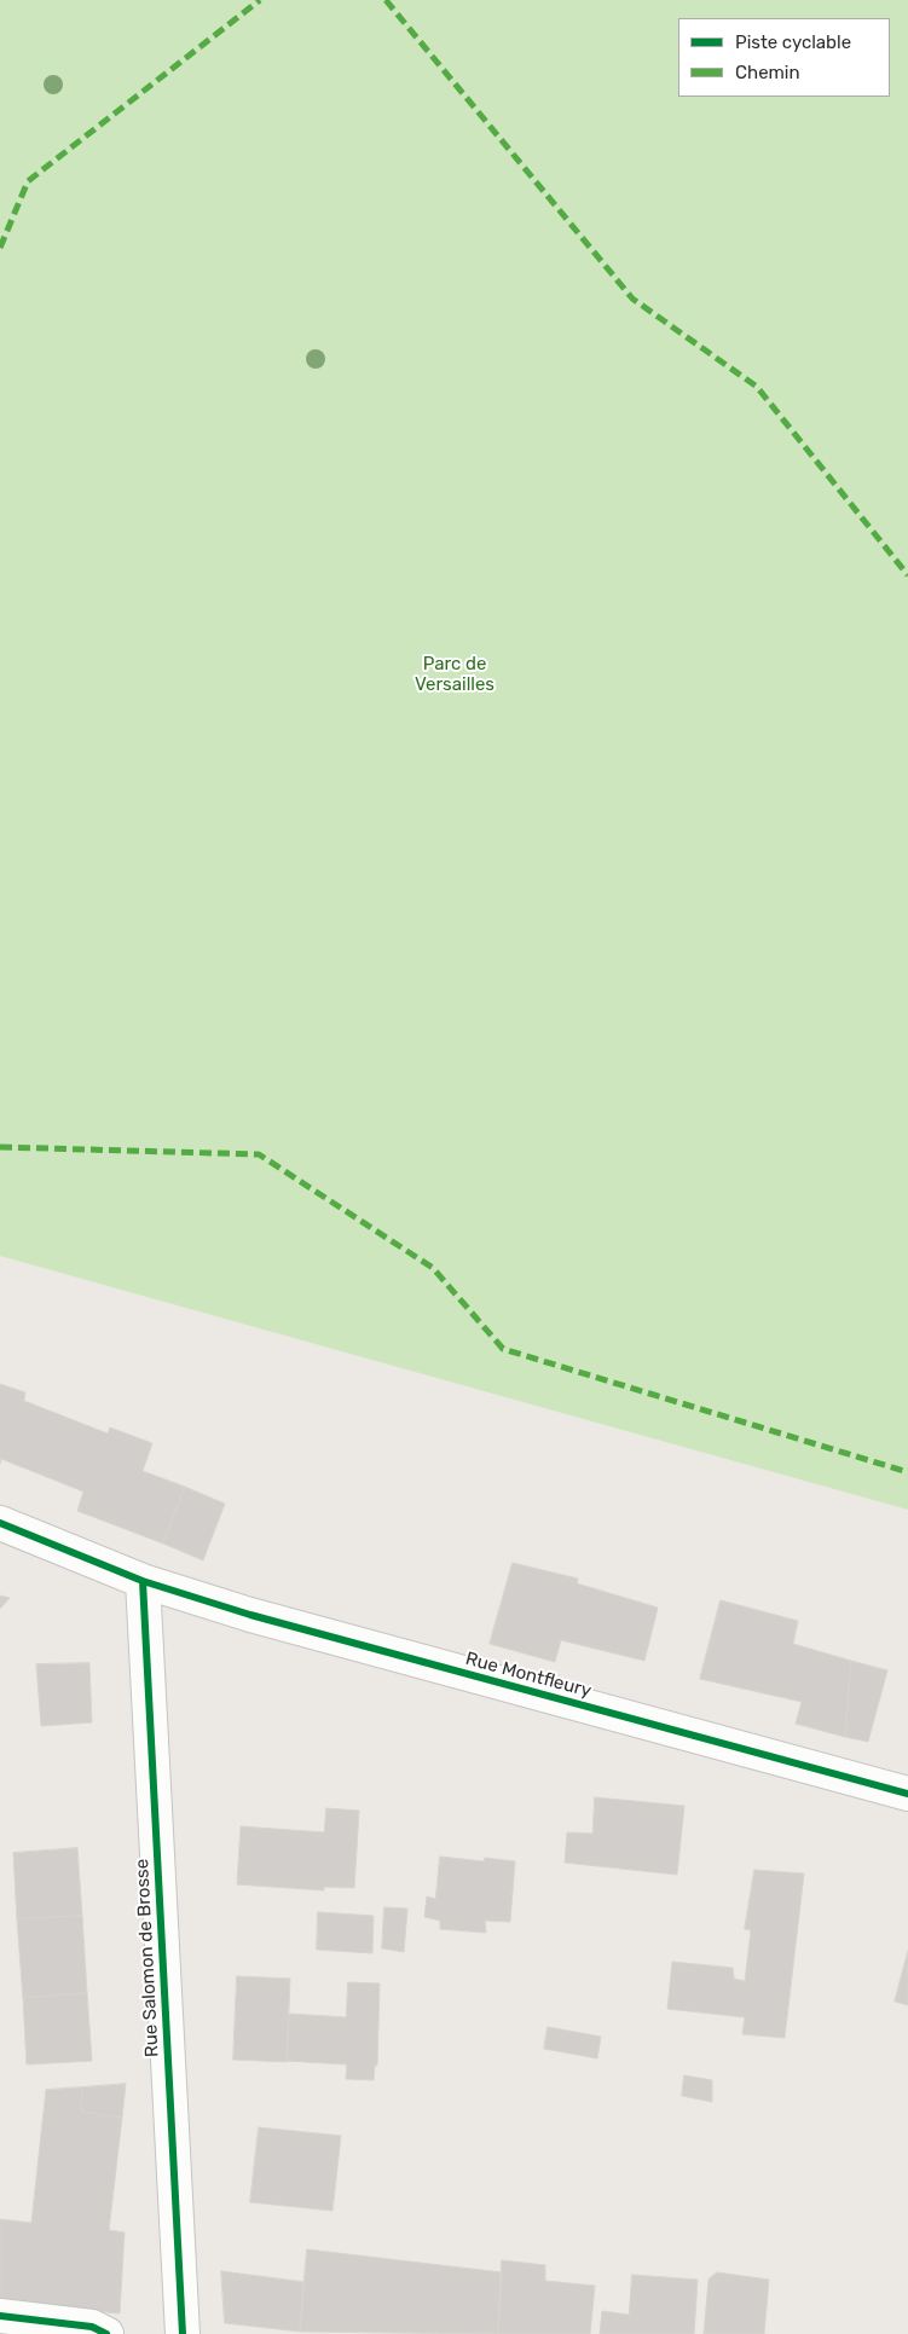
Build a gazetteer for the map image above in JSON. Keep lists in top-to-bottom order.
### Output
{
  "streets": {
    "street": ["Rue Montfleury", "Rue Salomon de Brosse"]
  },
  "crossings": [
    ["Rue Montfleury", "Rue Salomon de Brosse"]
  ],
  "parks": ["Parc de Versailles"],
  "legend": ["Piste cyclable", "Chemin"]
}
